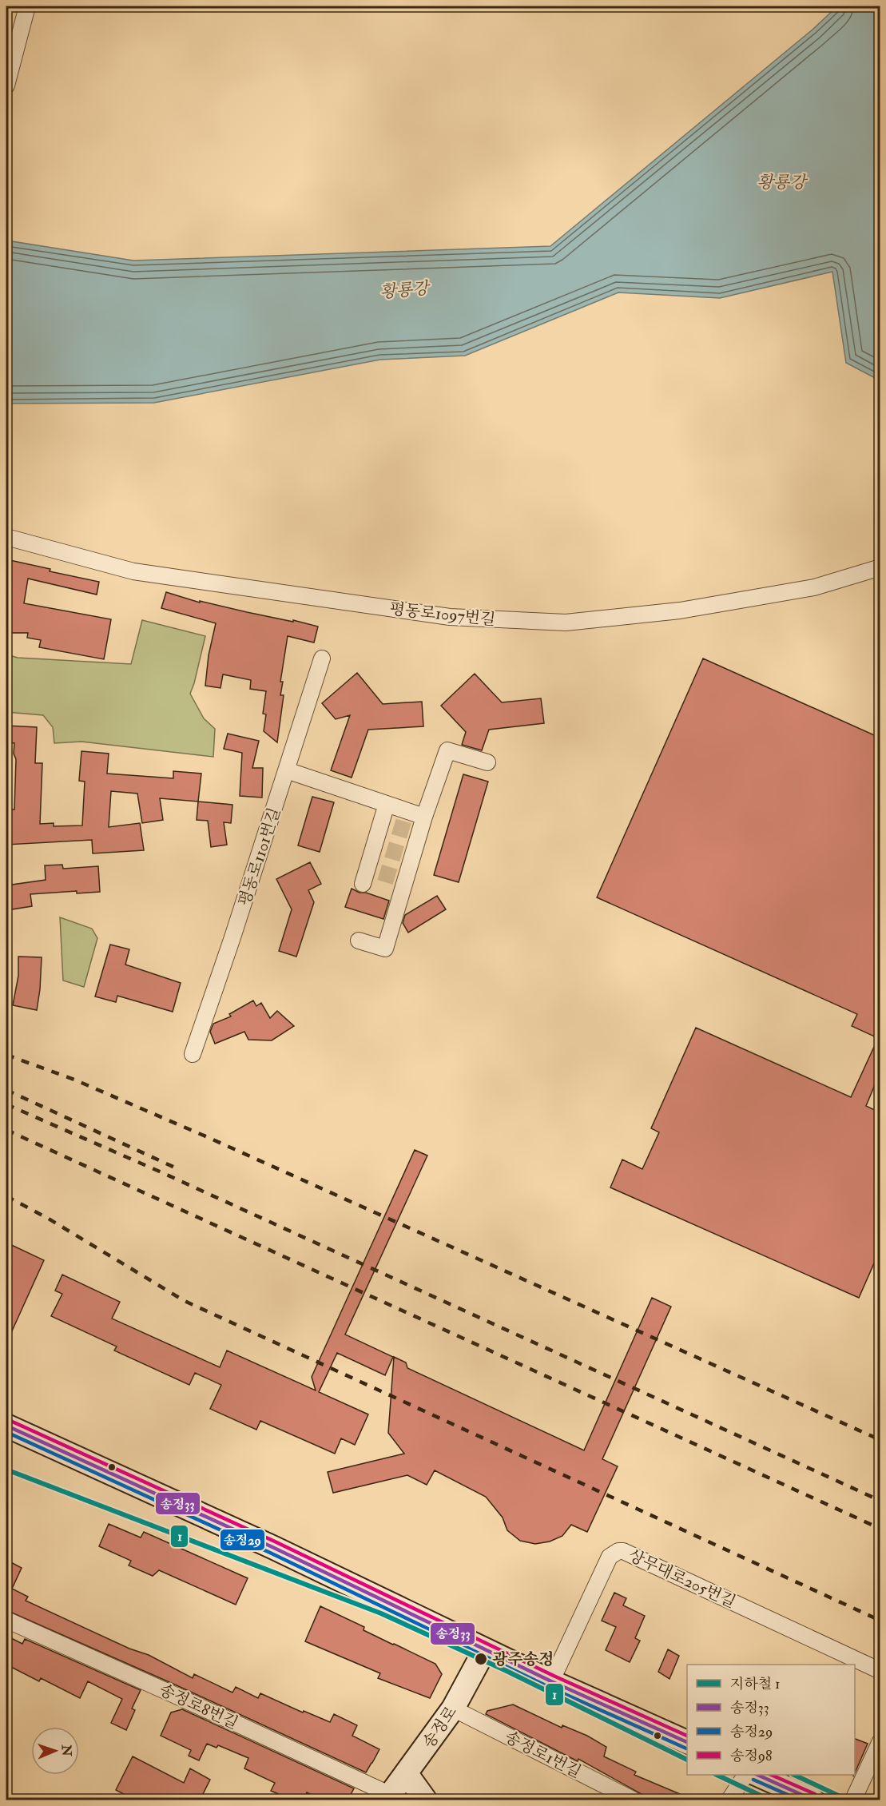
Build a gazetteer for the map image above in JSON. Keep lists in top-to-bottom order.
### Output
{
  "streets": {
    "main road": ["송정로"],
    "street": [
      "평동로1097번길",
      "평동로1101번길",
      "상무대로205번길",
      "송정로8번길",
      "송정로1번길"
    ]
  },
  "crossings": [
    ["송정로8번길", "송정로"],
    ["송정로", "송정로1번길"]
  ],
  "water": ["황룡강"],
  "places": ["광주송정"],
  "lines": [
    "transit line 송정98",
    "transit line 송정33",
    "transit line 송정29",
    "metro line 1"
  ],
  "legend": [
    "지하철 1",
    "송정33",
    "송정29",
    "송정98"
  ],
  "north": "right"
}
